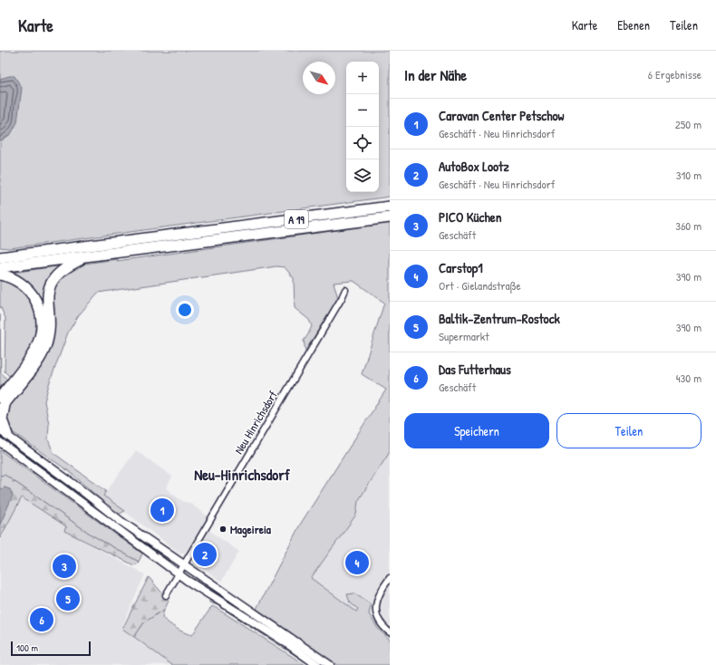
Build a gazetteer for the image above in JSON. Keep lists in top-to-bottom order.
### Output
{
  "streets": {
    "highway": ["A 19"],
    "street": ["Neu Hinrichsdorf"]
  },
  "districts": ["Neu-Hinrichsdorf"],
  "places": ["Mageireia"],
  "scale_bar": "100 m",
  "north": "bottom right",
  "page": {
    "header": "Karte",
    "nav": ["Karte", "Ebenen", "Teilen"],
    "heading": ["In der Nähe", "6 Ergebnisse"],
    "map_buttons": ["+", "−"],
    "list": [
      {
        "mark": "1",
        "name": "Caravan Center Petschow",
        "note": "Geschäft · Neu Hinrichsdorf",
        "value": "250 m"
      },
      {
        "mark": "2",
        "name": "AutoBox Lootz",
        "note": "Geschäft · Neu Hinrichsdorf",
        "value": "310 m"
      },
      {
        "mark": "3",
        "name": "PICO Küchen",
        "note": "Geschäft",
        "value": "360 m"
      },
      {
        "mark": "4",
        "name": "Carstop1",
        "note": "Ort · Gielandstraße",
        "value": "390 m"
      },
      {
        "mark": "5",
        "name": "Baltik-Zentrum-Rostock",
        "note": "Supermarkt",
        "value": "390 m"
      },
      {
        "mark": "6",
        "name": "Das Futterhaus",
        "note": "Geschäft",
        "value": "430 m"
      }
    ],
    "buttons": ["Speichern", "Teilen"],
    "pins": [
      "1",
      "2",
      "4",
      "3",
      "5",
      "6"
    ],
    "scale": "100 m"
  }
}
